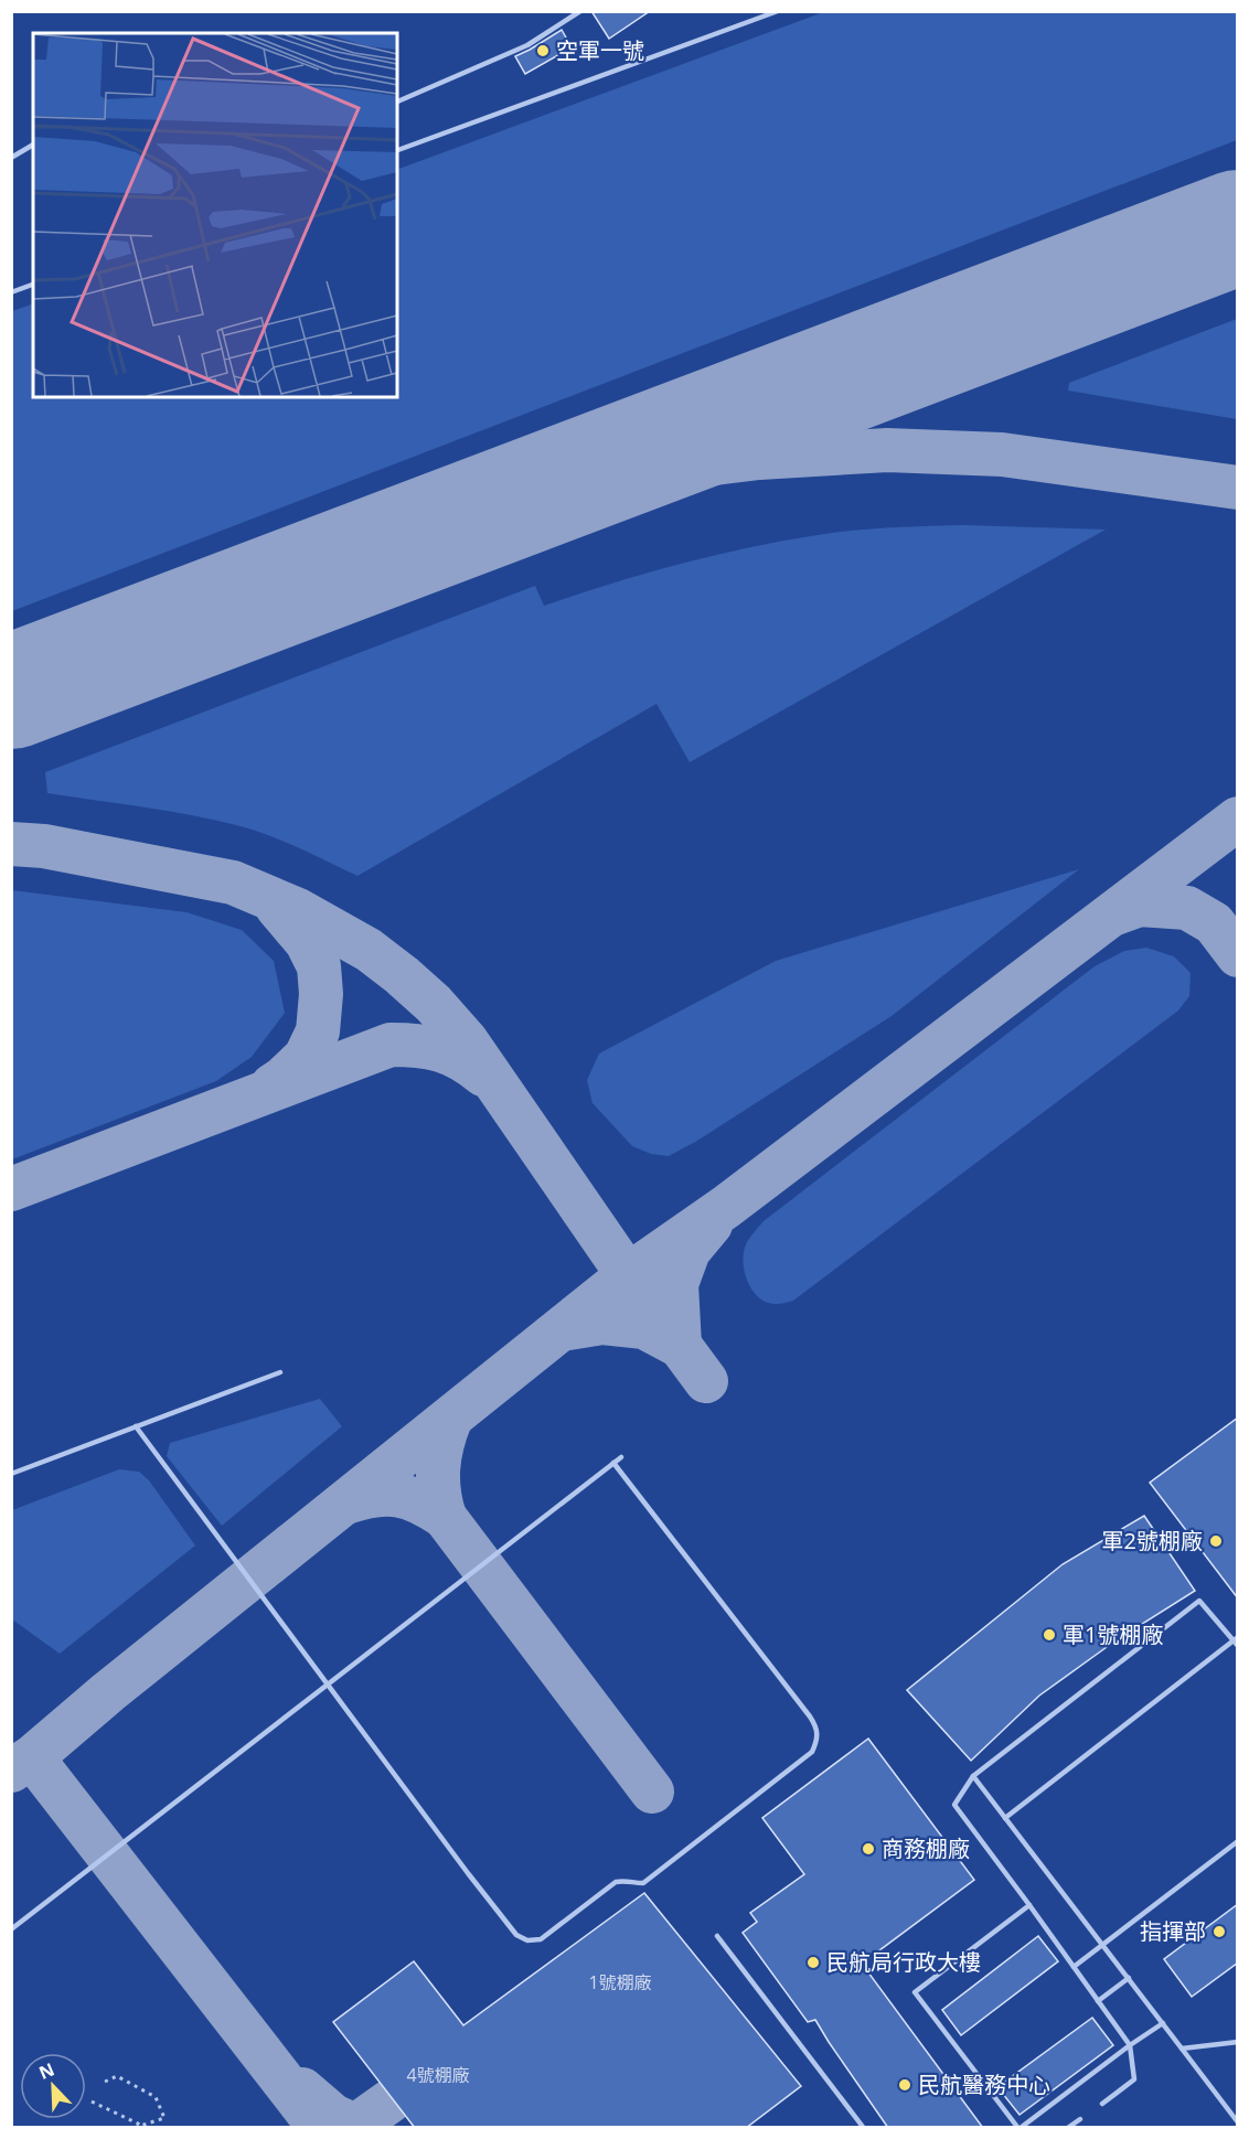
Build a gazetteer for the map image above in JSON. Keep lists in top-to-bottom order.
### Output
{
  "places": [
    "空軍一號",
    "軍2號棚廠",
    "軍1號棚廠",
    "商務棚廠",
    "指揮部",
    "民航局行政大樓",
    "民航醫務中心"
  ],
  "house_numbers": ["1號棚廠", "4號棚廠"],
  "north": "top left"
}
